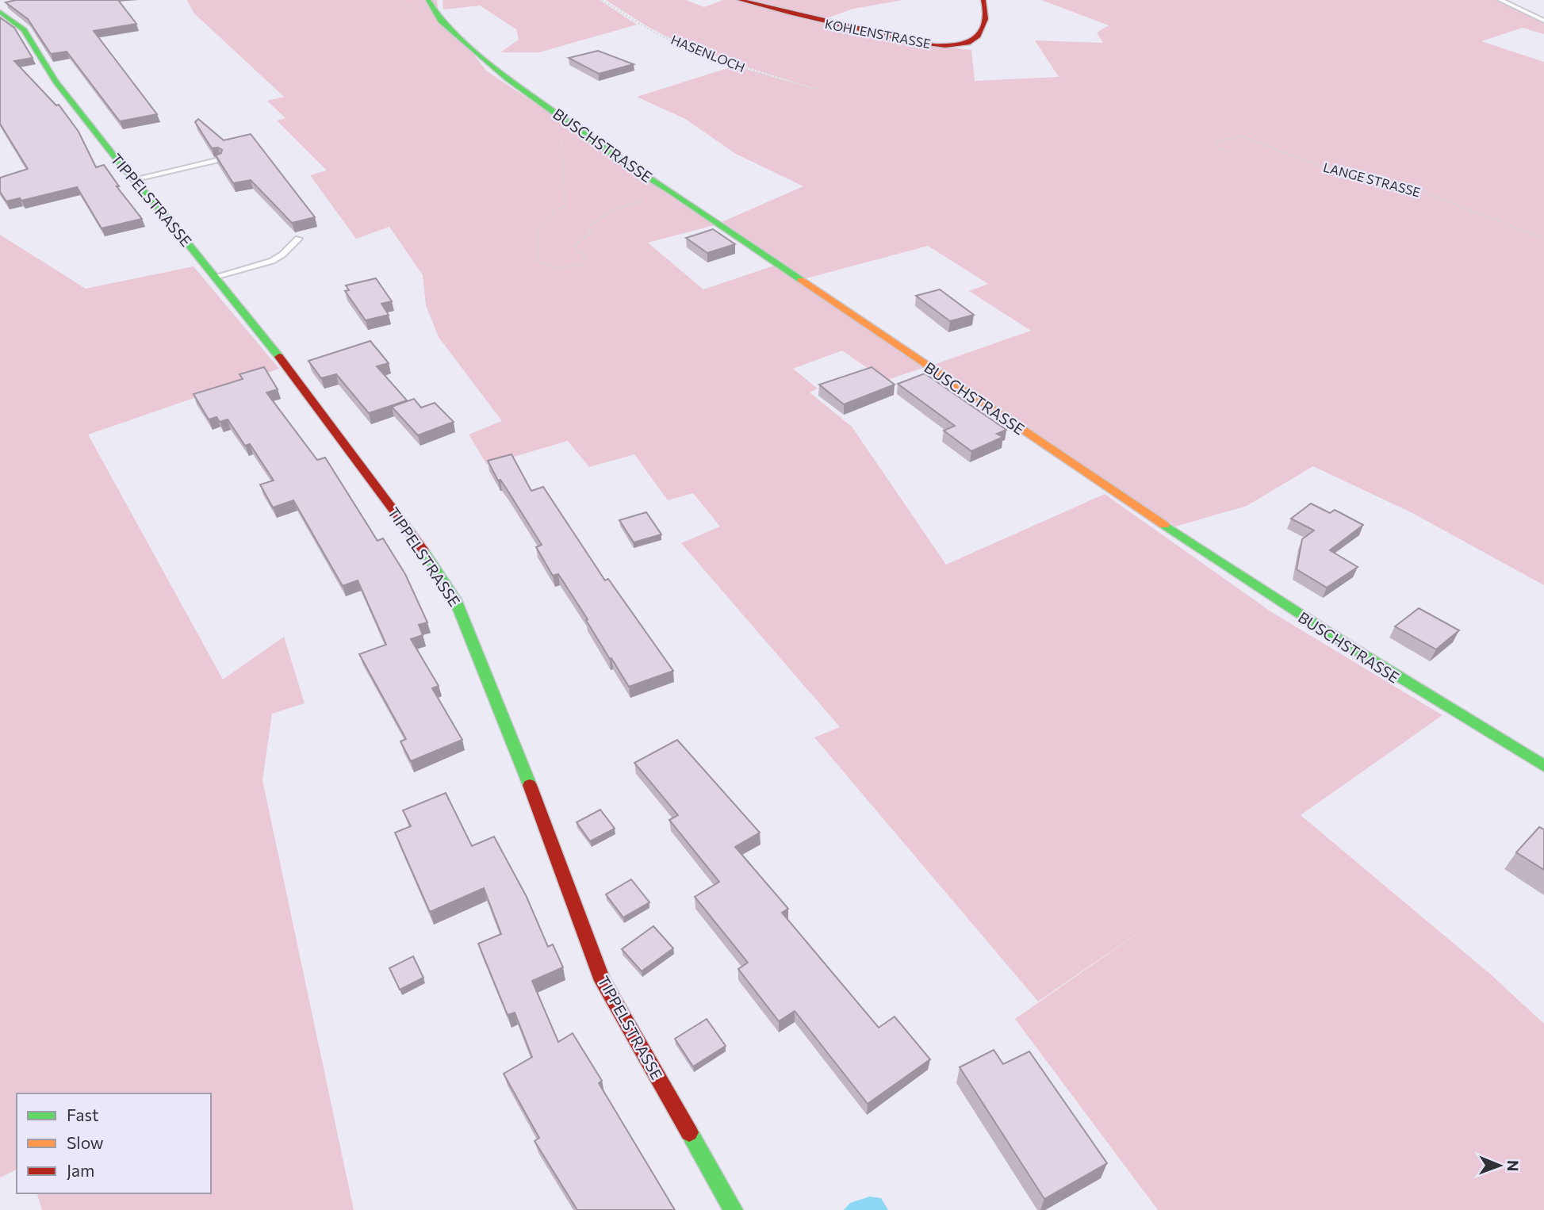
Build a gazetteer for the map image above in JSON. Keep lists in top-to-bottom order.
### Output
{
  "streets": {
    "street": ["KOHLENSTRASSE", "BUSCHSTRASSE", "TIPPELSTRASSE"],
    "path": ["HASENLOCH", "LANGE STRASSE"]
  },
  "legend": ["Fast", "Slow", "Jam"],
  "north": "right"
}
